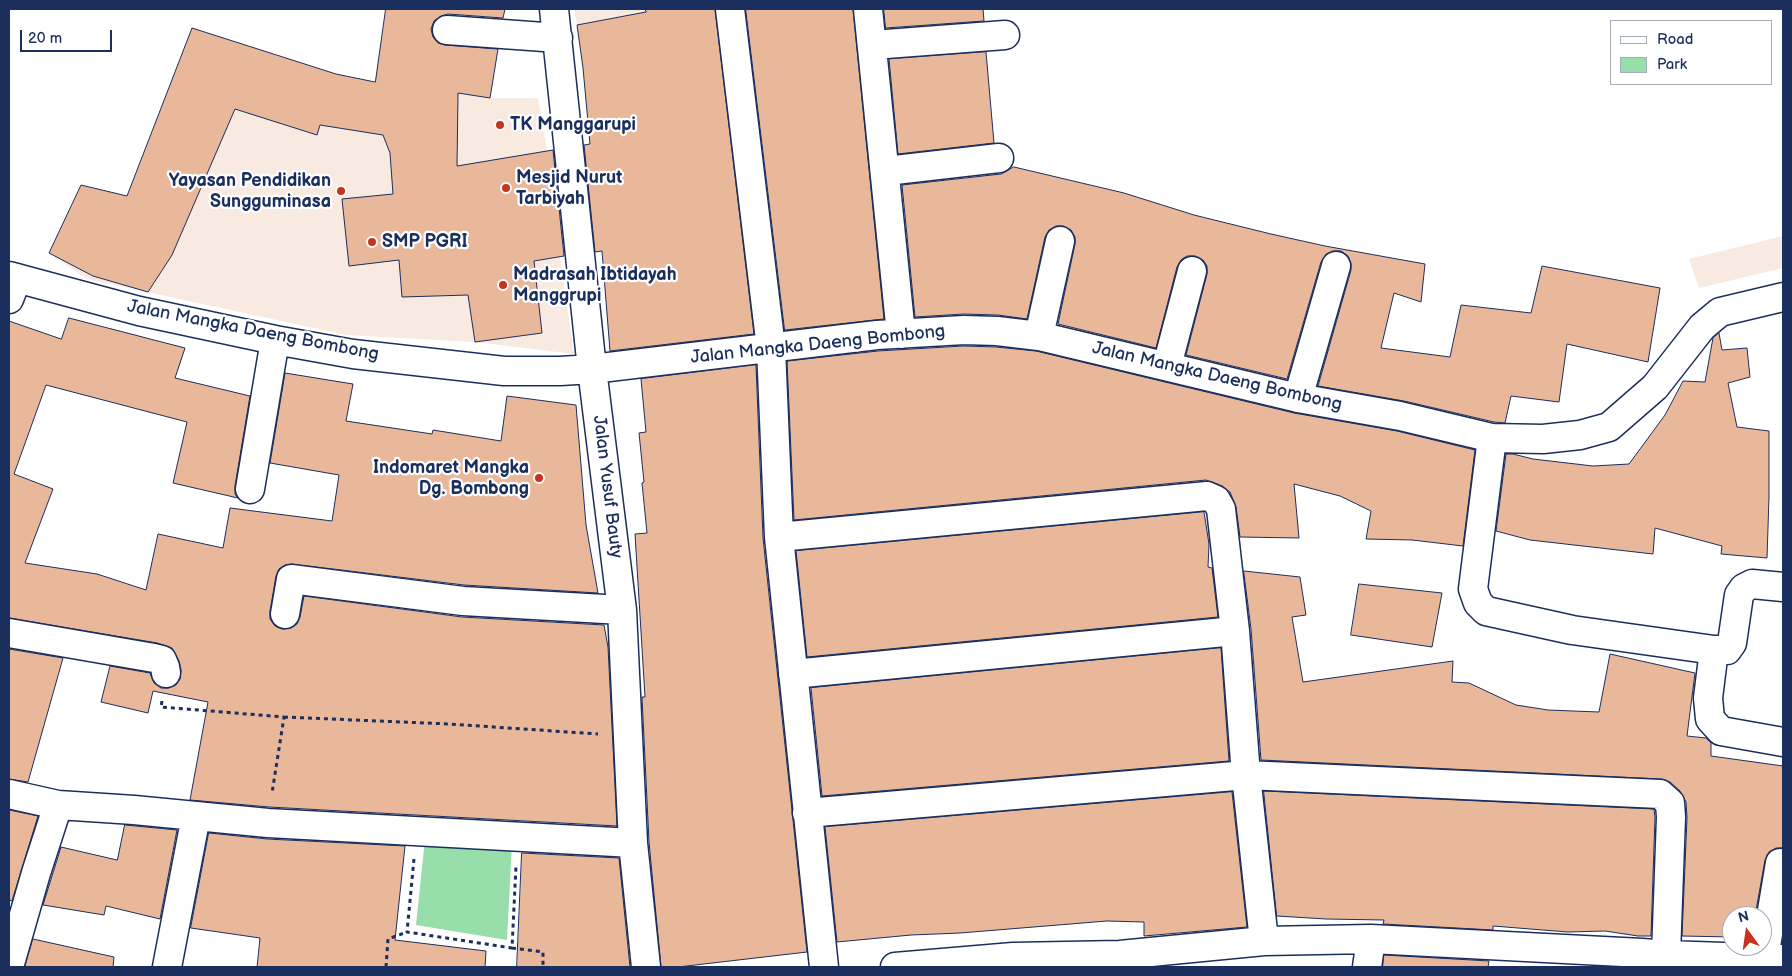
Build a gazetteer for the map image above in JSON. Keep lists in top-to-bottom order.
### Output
{
  "streets": {
    "street": ["Jalan Mangka Daeng Bombong", "Jalan Yusuf Bauty"]
  },
  "crossings": [
    ["Jalan Mangka Daeng Bombong", "Jalan Yusuf Bauty"]
  ],
  "places": [
    "TK Manggarupi",
    "Mesjid Nurut Tarbiyah",
    "Yayasan Pendidikan Sungguminasa",
    "SMP PGRI",
    "Madrasah Ibtidayah Manggrupi",
    "Indomaret Mangka Dg. Bombong"
  ],
  "legend": ["Road", "Park"],
  "scale_bar": "20 m",
  "north": "top"
}
